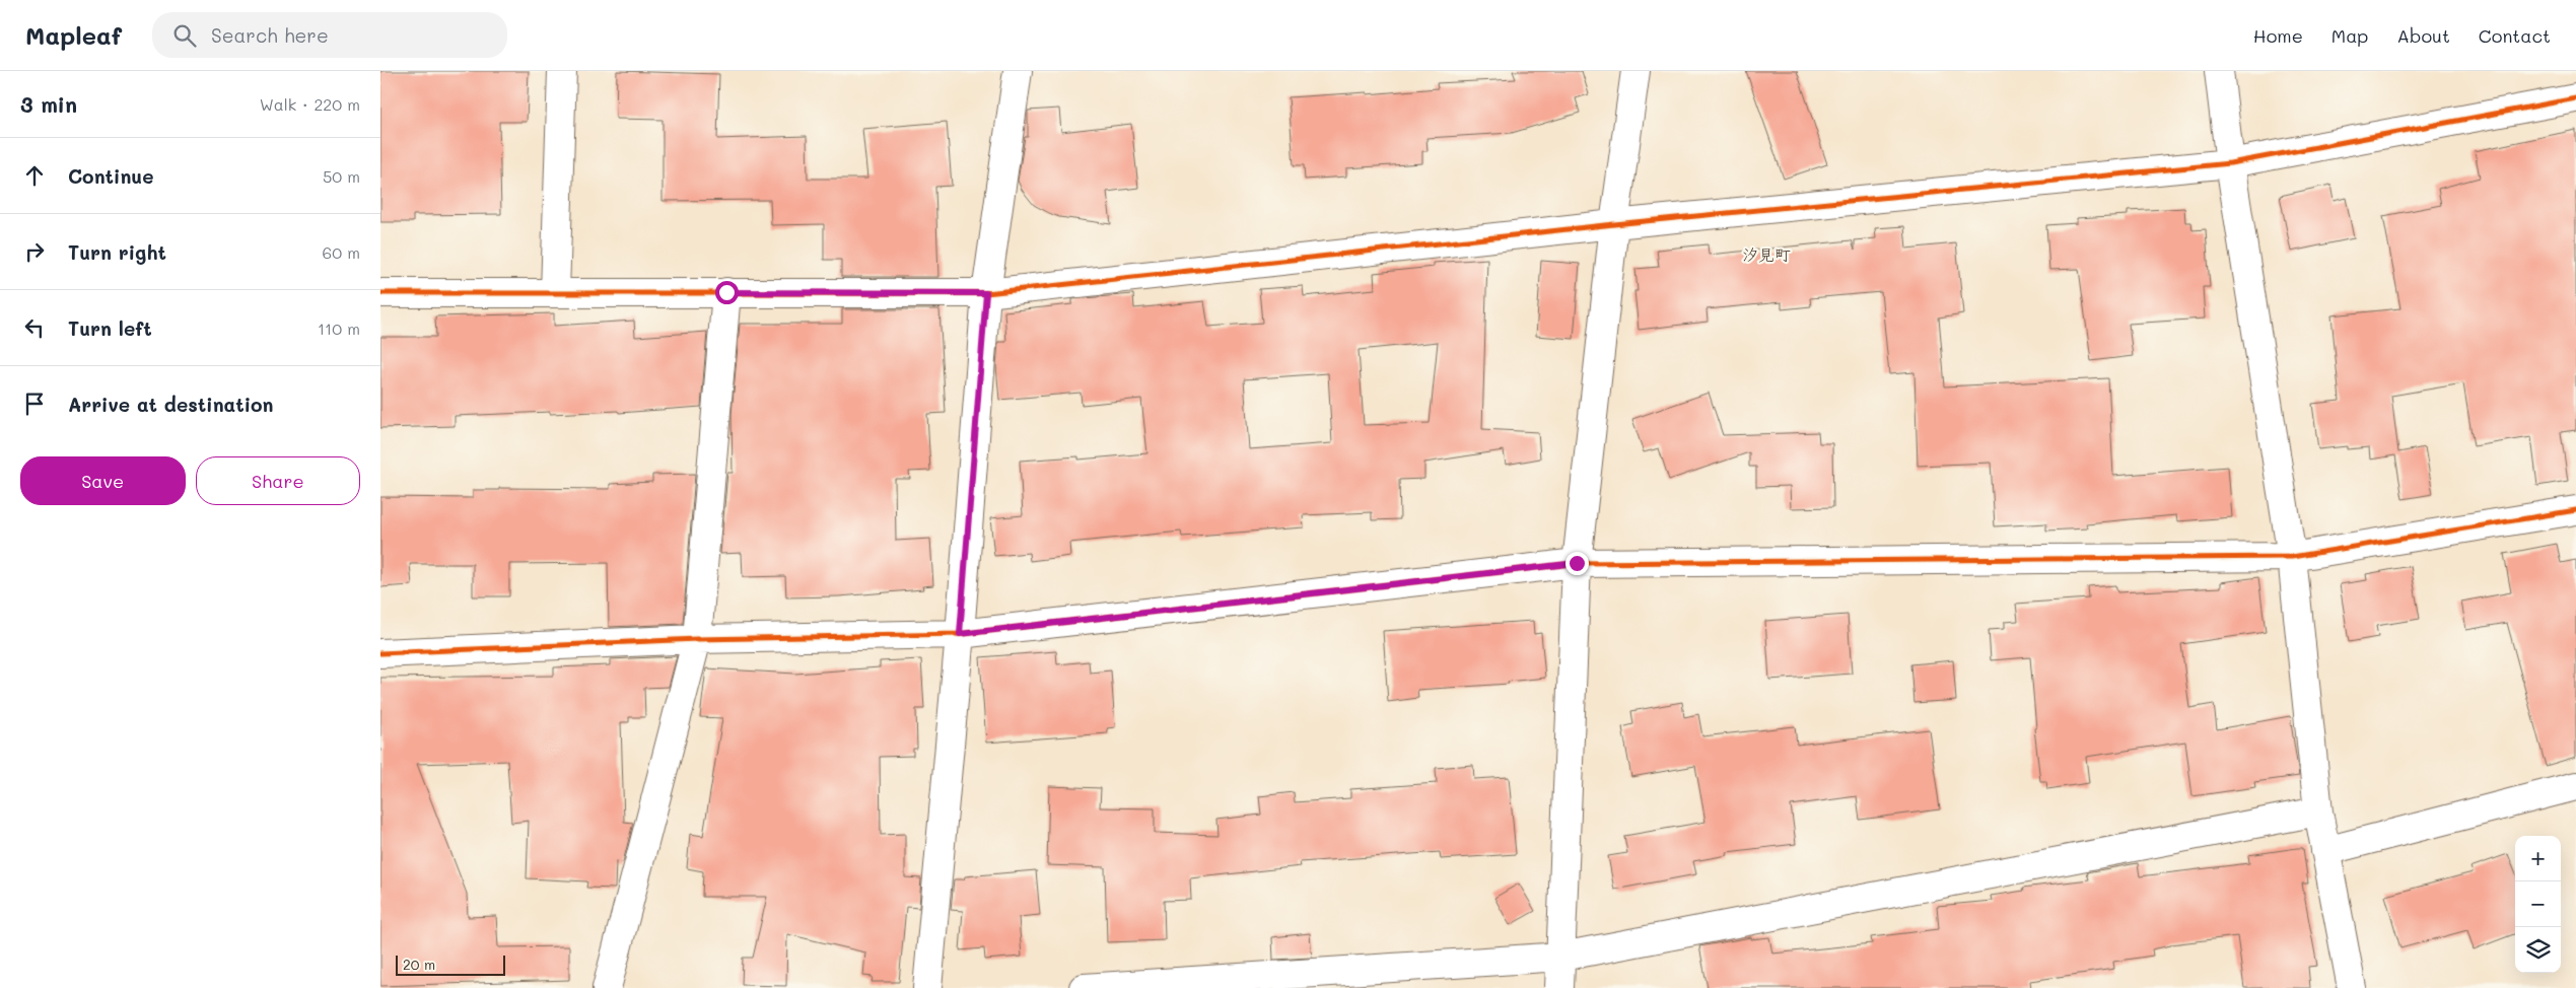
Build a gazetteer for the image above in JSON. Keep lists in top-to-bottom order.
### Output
{
  "districts": ["汐見町"],
  "scale_bar": "20 m",
  "page": {
    "header": "Mapleaf",
    "search": "Search here",
    "nav": [
      "Home",
      "Map",
      "About",
      "Contact"
    ],
    "heading": ["3 min", "Walk · 220 m"],
    "list": [
      ["Continue", "50 m"],
      ["Turn right", "60 m"],
      ["Turn left", "110 m"],
      "Arrive at destination"
    ],
    "buttons": ["Save", "Share"],
    "map_buttons": ["+", "−"],
    "scale": "20 m"
  }
}
